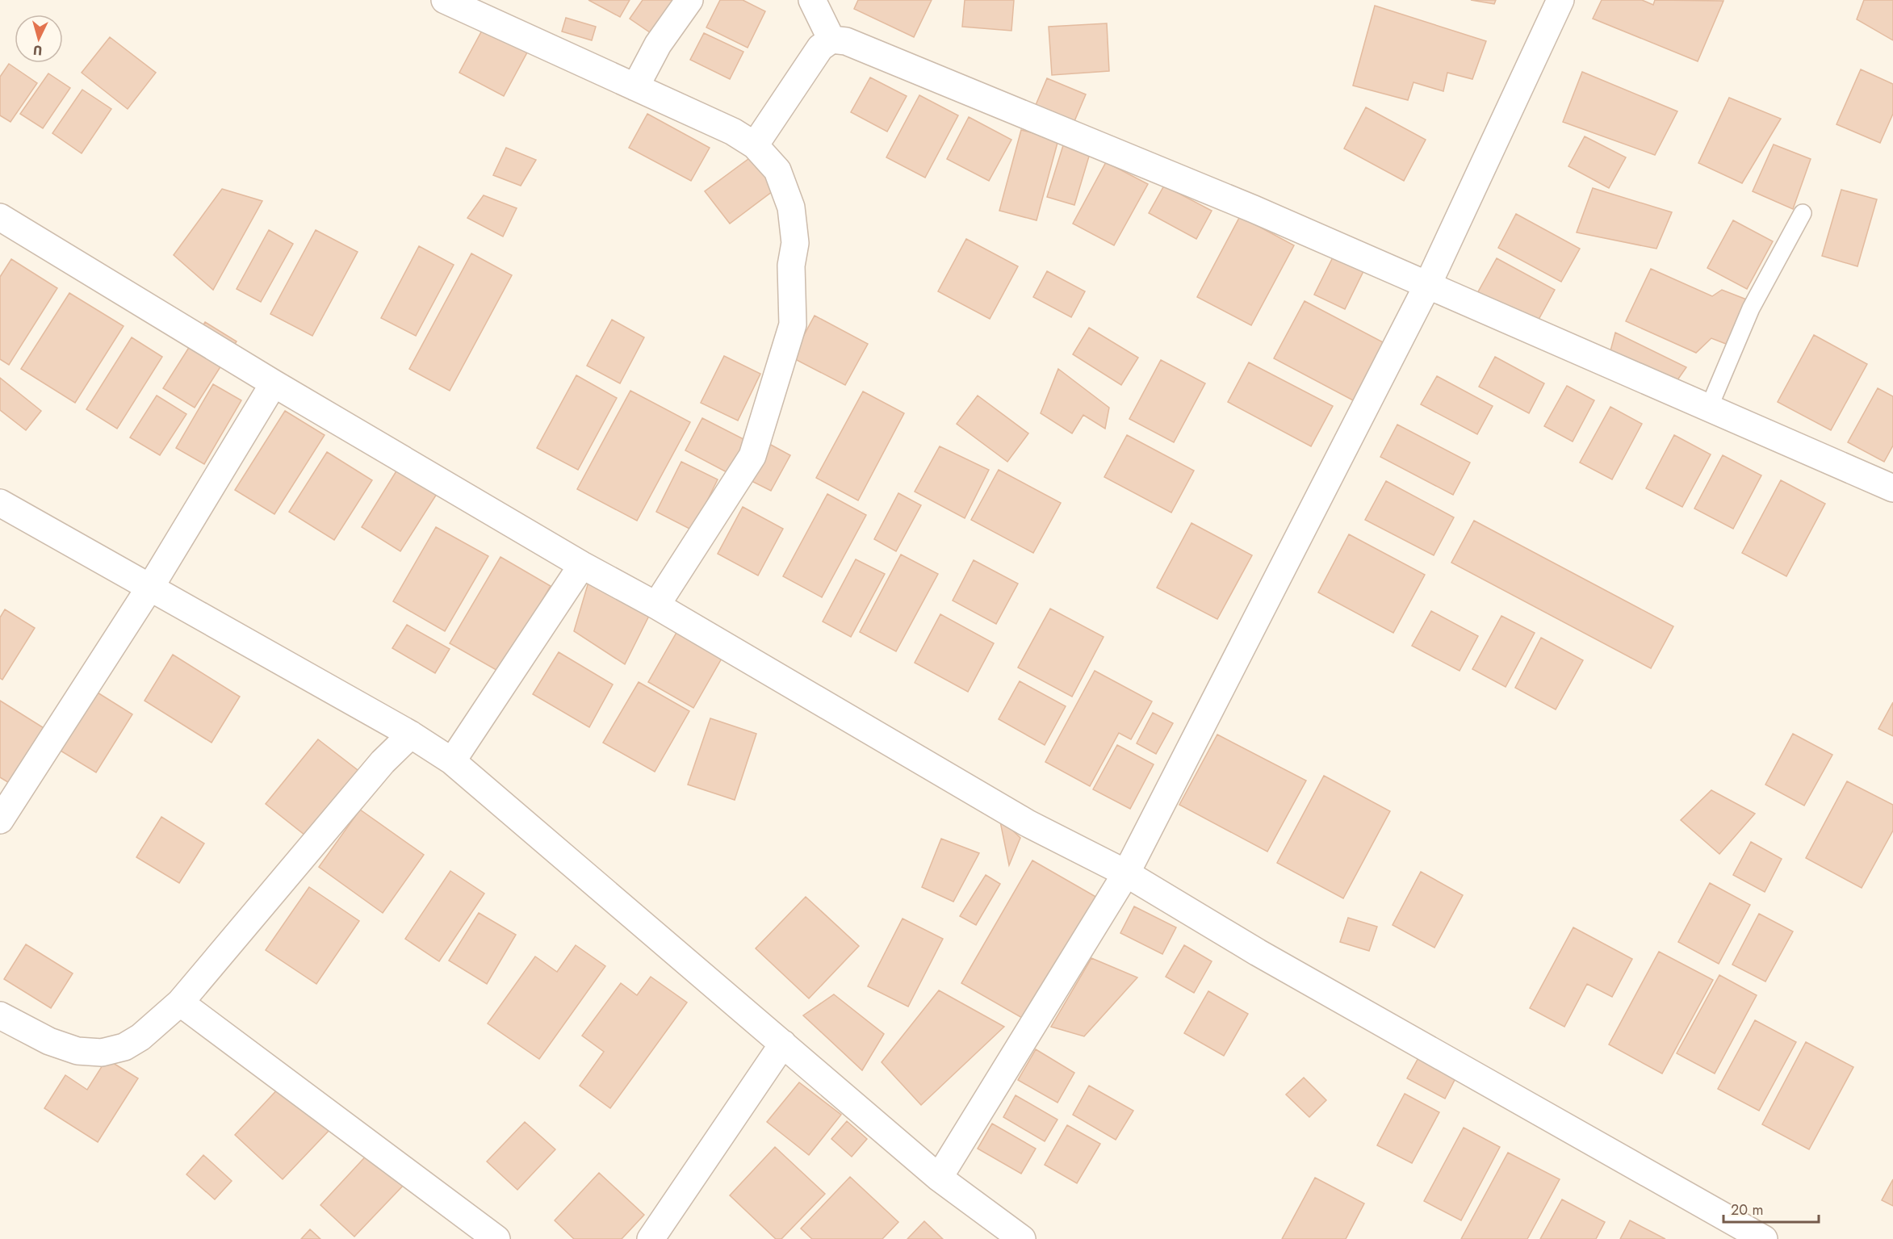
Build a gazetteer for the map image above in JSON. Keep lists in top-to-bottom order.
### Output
{
  "scale_bar": "20 m",
  "north": "bottom"
}
